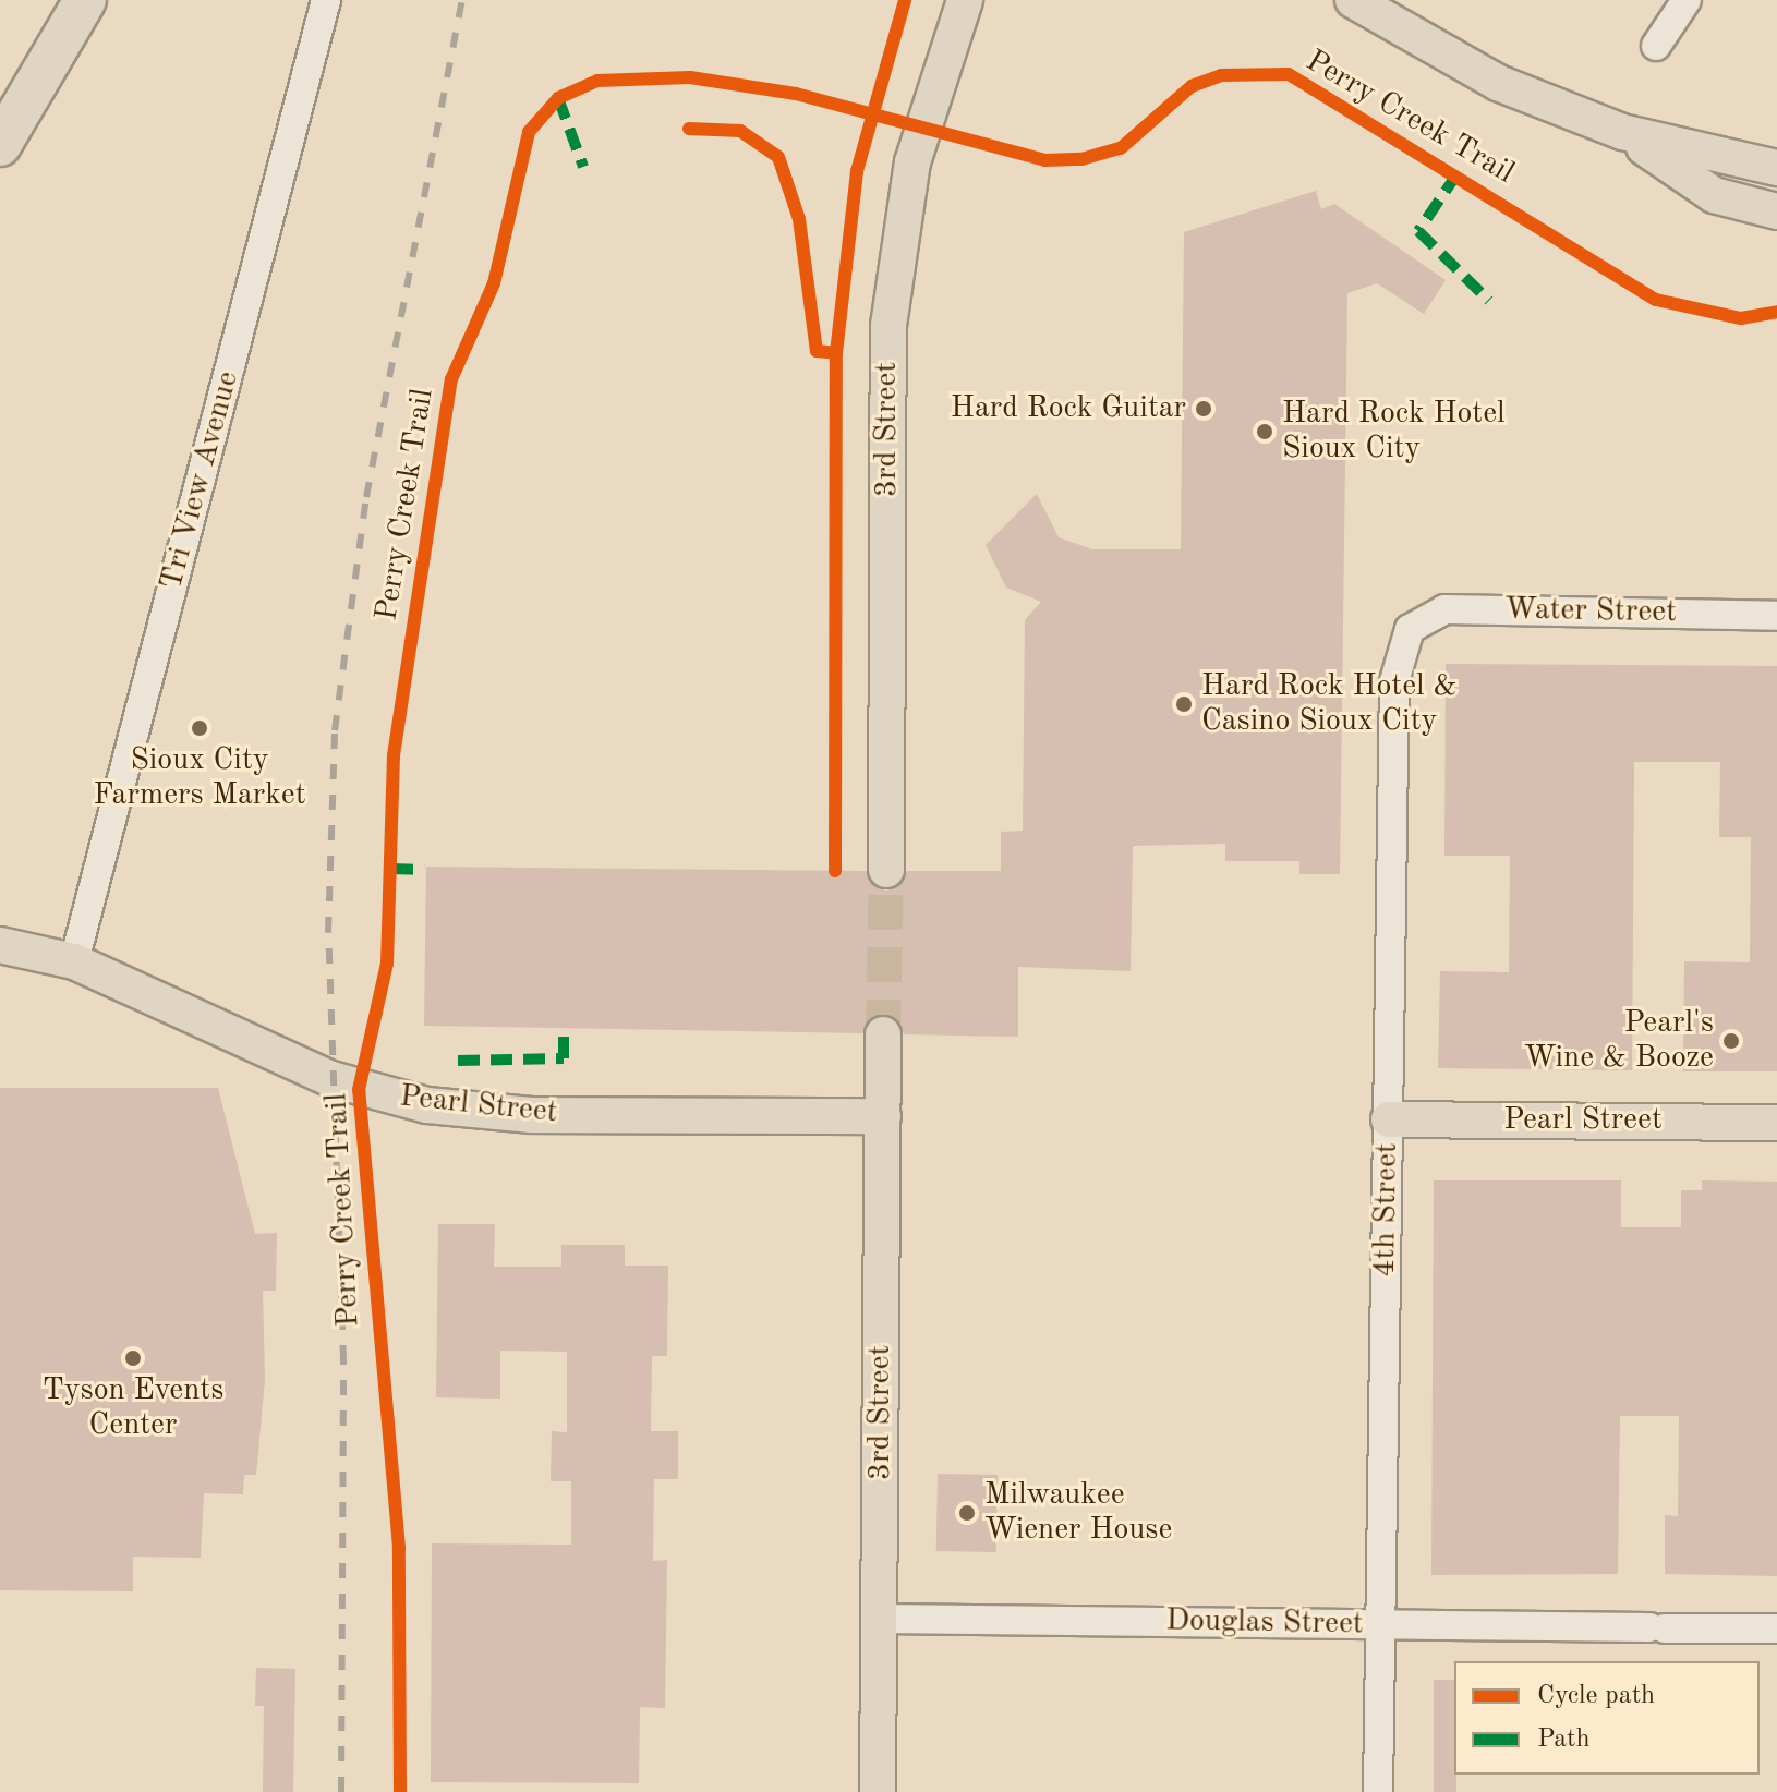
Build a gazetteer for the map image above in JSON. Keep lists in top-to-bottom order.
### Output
{
  "streets": {
    "main road": ["3rd Street", "Pearl Street"],
    "street": [
      "Tri View Avenue",
      "Water Street",
      "4th Street",
      "Douglas Street"
    ],
    "cycle path": ["Perry Creek Trail"]
  },
  "crossings": [
    ["3rd Street", "Pearl Street"],
    ["3rd Street", "Douglas Street"],
    ["Tri View Avenue", "Pearl Street"],
    ["Water Street", "4th Street"],
    ["Pearl Street", "4th Street"],
    ["4th Street", "Douglas Street"]
  ],
  "places": [
    "Hard Rock Guitar",
    "Hard Rock Hotel Sioux City",
    "Hard Rock Hotel & Casino Sioux City",
    "Sioux City Farmers Market",
    "Pearl's Wine & Booze",
    "Tyson Events Center",
    "Milwaukee Wiener House"
  ],
  "legend": ["Cycle path", "Path"]
}
